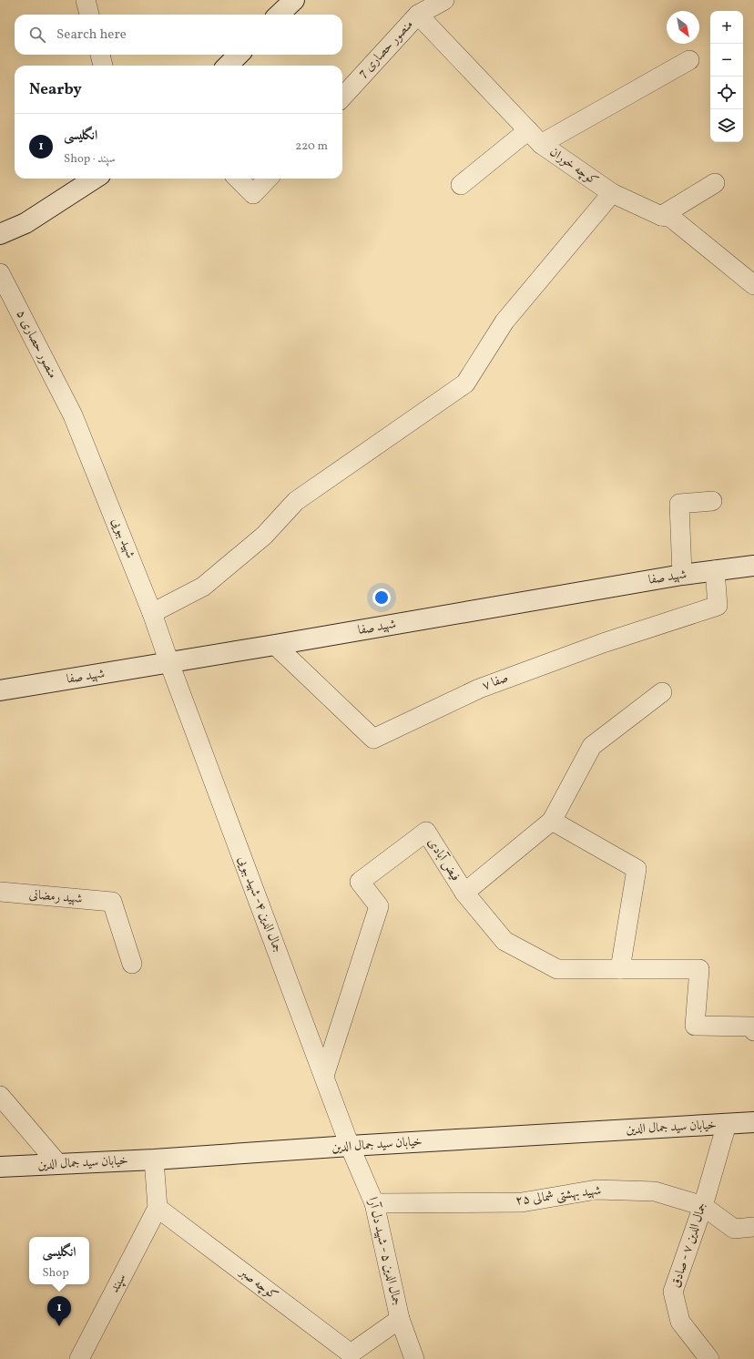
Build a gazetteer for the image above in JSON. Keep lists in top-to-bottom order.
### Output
{
  "streets": {
    "main road": ["شهید صفا", "خیابان سید جمال الدین"],
    "street": [
      "منصور حصاری 7",
      "کوچه خوران",
      "منصور حصاری ۵",
      "شهید ببویی",
      "صفا ۷",
      "فیض آبادی",
      "شهید رمضانی",
      "جمال الدین ۴- شهید ببویی",
      "۲۵ شهید بهشتی شمالی",
      "جمال الدین ۷ - صادق",
      "جمال الدین ۵ - شهید دل آرا",
      "سپند",
      "کوچه صبر"
    ]
  },
  "crossings": [
    ["منصور حصاری 7", "کوچه خوران"],
    ["منصور حصاری ۵", "شهید ببویی"],
    ["شهید ببویی", "شهید صفا"],
    ["شهید ببویی", "جمال الدین ۴- شهید ببویی"],
    ["شهید صفا", "صفا ۷"],
    ["شهید صفا", "جمال الدین ۴- شهید ببویی"],
    ["فیض آبادی", "جمال الدین ۴- شهید ببویی"],
    ["جمال الدین ۴- شهید ببویی", "خیابان سید جمال الدین"],
    ["جمال الدین ۴- شهید ببویی", "جمال الدین ۵ - شهید دل آرا"],
    ["خیابان سید جمال الدین", "جمال الدین ۷ - صادق"],
    ["خیابان سید جمال الدین", "جمال الدین ۵ - شهید دل آرا"],
    ["۲۵ شهید بهشتی شمالی", "جمال الدین ۷ - صادق"],
    ["۲۵ شهید بهشتی شمالی", "جمال الدین ۵ - شهید دل آرا"],
    ["جمال الدین ۵ - شهید دل آرا", "کوچه صبر"],
    ["سپند", "کوچه صبر"]
  ],
  "north": "bottom right",
  "page": {
    "map_buttons": ["+", "−"],
    "search": "Search here",
    "heading": "Nearby",
    "list": [
      {
        "mark": "1",
        "name": "انگلیسی",
        "note": "Shop · سپند",
        "value": "220 m"
      }
    ],
    "popup": ["انگلیسی", "Shop"],
    "pins": "1"
  }
}
